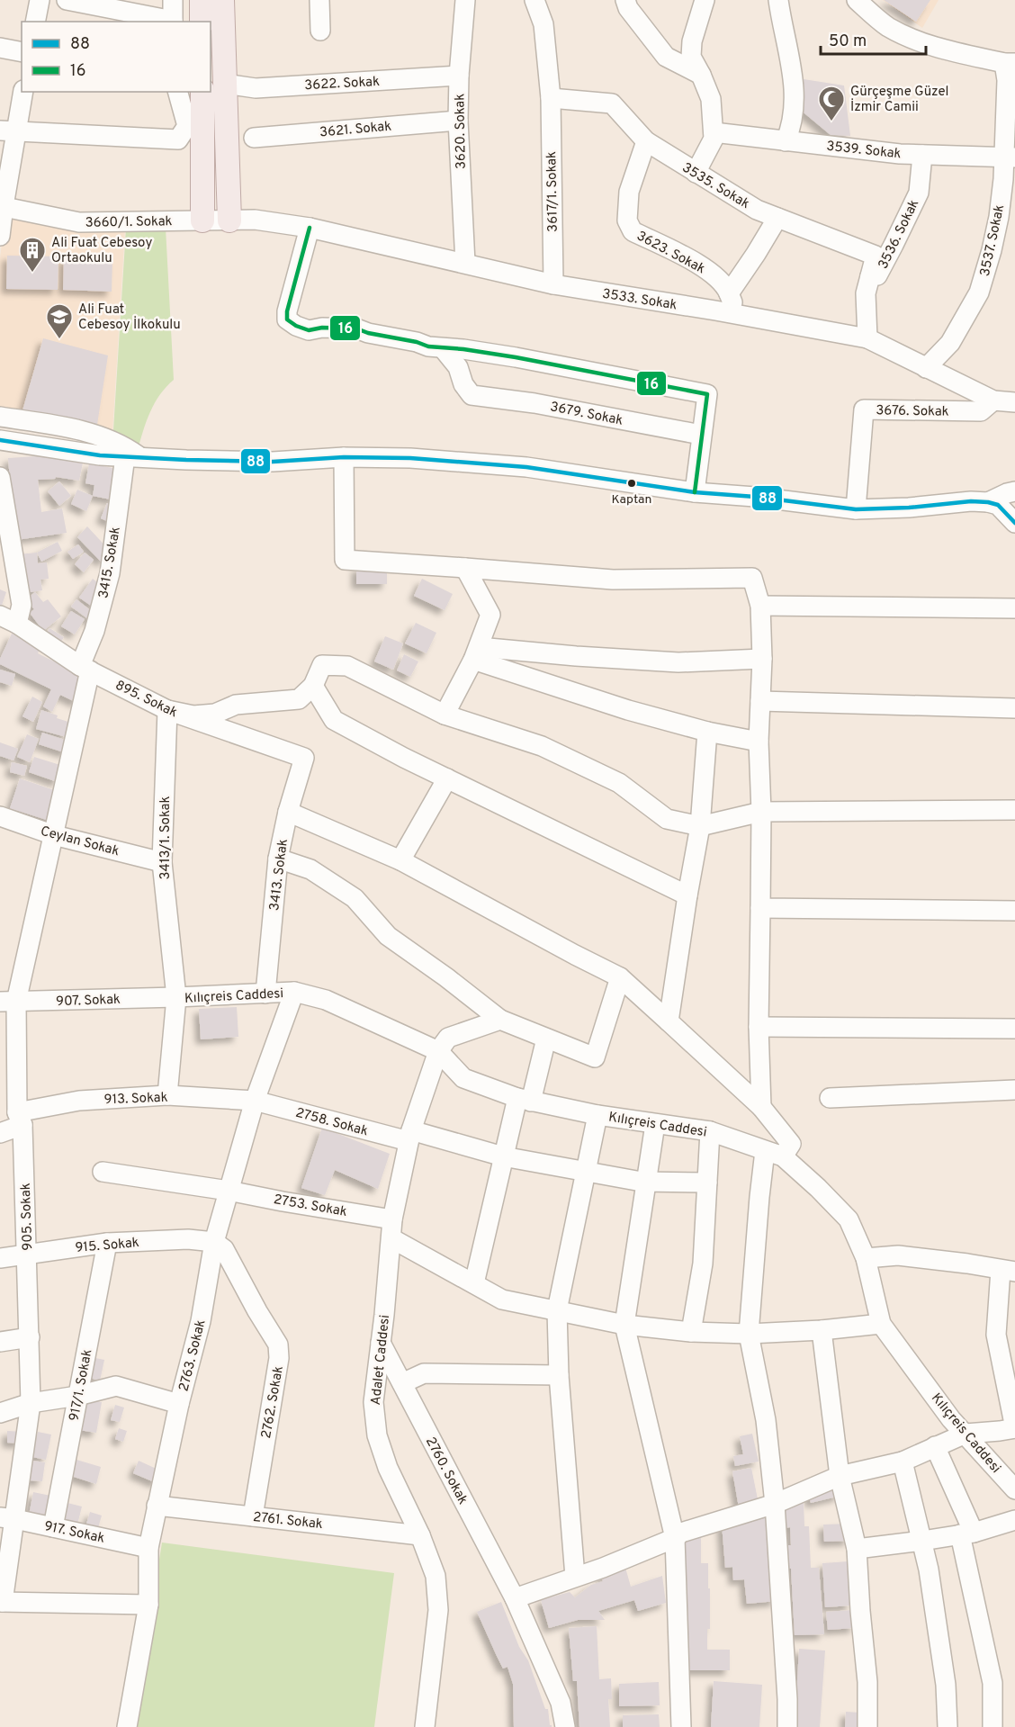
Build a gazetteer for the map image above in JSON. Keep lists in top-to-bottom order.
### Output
{
  "streets": {
    "street": [
      "3622. Sokak",
      "3621. Sokak",
      "3620. Sokak",
      "3539. Sokak",
      "3535. Sokak",
      "3617/1. Sokak",
      "3660/1. Sokak",
      "3536. Sokak",
      "3537. Sokak",
      "3623. Sokak",
      "3533. Sokak",
      "3676. Sokak",
      "3679. Sokak",
      "3415. Sokak",
      "895. Sokak",
      "3413/1. Sokak",
      "Ceylan Sokak",
      "3413. Sokak",
      "Kılıçreis Caddesi",
      "907. Sokak",
      "913. Sokak",
      "2758. Sokak",
      "2753. Sokak",
      "905. Sokak",
      "915. Sokak",
      "2763. Sokak",
      "Adalet Caddesi",
      "917/1. Sokak",
      "2762. Sokak",
      "2760. Sokak",
      "2761. Sokak",
      "917. Sokak"
    ]
  },
  "crossings": [
    ["3622. Sokak", "3620. Sokak"],
    ["3621. Sokak", "3620. Sokak"],
    ["3620. Sokak", "3533. Sokak"],
    ["3539. Sokak", "3536. Sokak"],
    ["3539. Sokak", "3537. Sokak"],
    ["3535. Sokak", "3617/1. Sokak"],
    ["3535. Sokak", "3536. Sokak"],
    ["3535. Sokak", "3623. Sokak"],
    ["3617/1. Sokak", "3533. Sokak"],
    ["3660/1. Sokak", "3533. Sokak"],
    ["3536. Sokak", "3533. Sokak"],
    ["3537. Sokak", "3533. Sokak"],
    ["3623. Sokak", "3533. Sokak"],
    ["3533. Sokak", "3676. Sokak"],
    ["3415. Sokak", "895. Sokak"],
    ["3415. Sokak", "Ceylan Sokak"],
    ["3415. Sokak", "905. Sokak"],
    ["895. Sokak", "3413/1. Sokak"],
    ["895. Sokak", "3413. Sokak"],
    ["3413/1. Sokak", "Ceylan Sokak"],
    ["3413/1. Sokak", "Kılıçreis Caddesi"],
    ["3413/1. Sokak", "907. Sokak"],
    ["3413/1. Sokak", "913. Sokak"],
    ["Ceylan Sokak", "905. Sokak"],
    ["3413. Sokak", "Kılıçreis Caddesi"],
    ["Kılıçreis Caddesi", "907. Sokak"],
    ["Kılıçreis Caddesi", "2763. Sokak"],
    ["Kılıçreis Caddesi", "Adalet Caddesi"],
    ["907. Sokak", "905. Sokak"],
    ["913. Sokak", "2758. Sokak"],
    ["913. Sokak", "905. Sokak"],
    ["913. Sokak", "2763. Sokak"],
    ["2758. Sokak", "2763. Sokak"],
    ["2758. Sokak", "Adalet Caddesi"],
    ["2753. Sokak", "2763. Sokak"],
    ["2753. Sokak", "Adalet Caddesi"],
    ["905. Sokak", "915. Sokak"],
    ["905. Sokak", "917. Sokak"],
    ["915. Sokak", "2763. Sokak"],
    ["915. Sokak", "917/1. Sokak"],
    ["915. Sokak", "2762. Sokak"],
    ["2763. Sokak", "2762. Sokak"],
    ["2763. Sokak", "2761. Sokak"],
    ["2763. Sokak", "917. Sokak"],
    ["Adalet Caddesi", "2760. Sokak"],
    ["Adalet Caddesi", "2761. Sokak"],
    ["917/1. Sokak", "917. Sokak"],
    ["2762. Sokak", "2761. Sokak"]
  ],
  "places": {
    "mosque": ["Gürçeşme Güzel İzmir Camii"],
    "building": ["Ali Fuat Cebesoy Ortaokulu"],
    "school or university": ["Ali Fuat Cebesoy İlkokulu"],
    "other": ["Kaptan"]
  },
  "lines": ["transit line 16", "transit line 88"],
  "legend": ["88", "16"],
  "scale_bar": "50 m"
}
